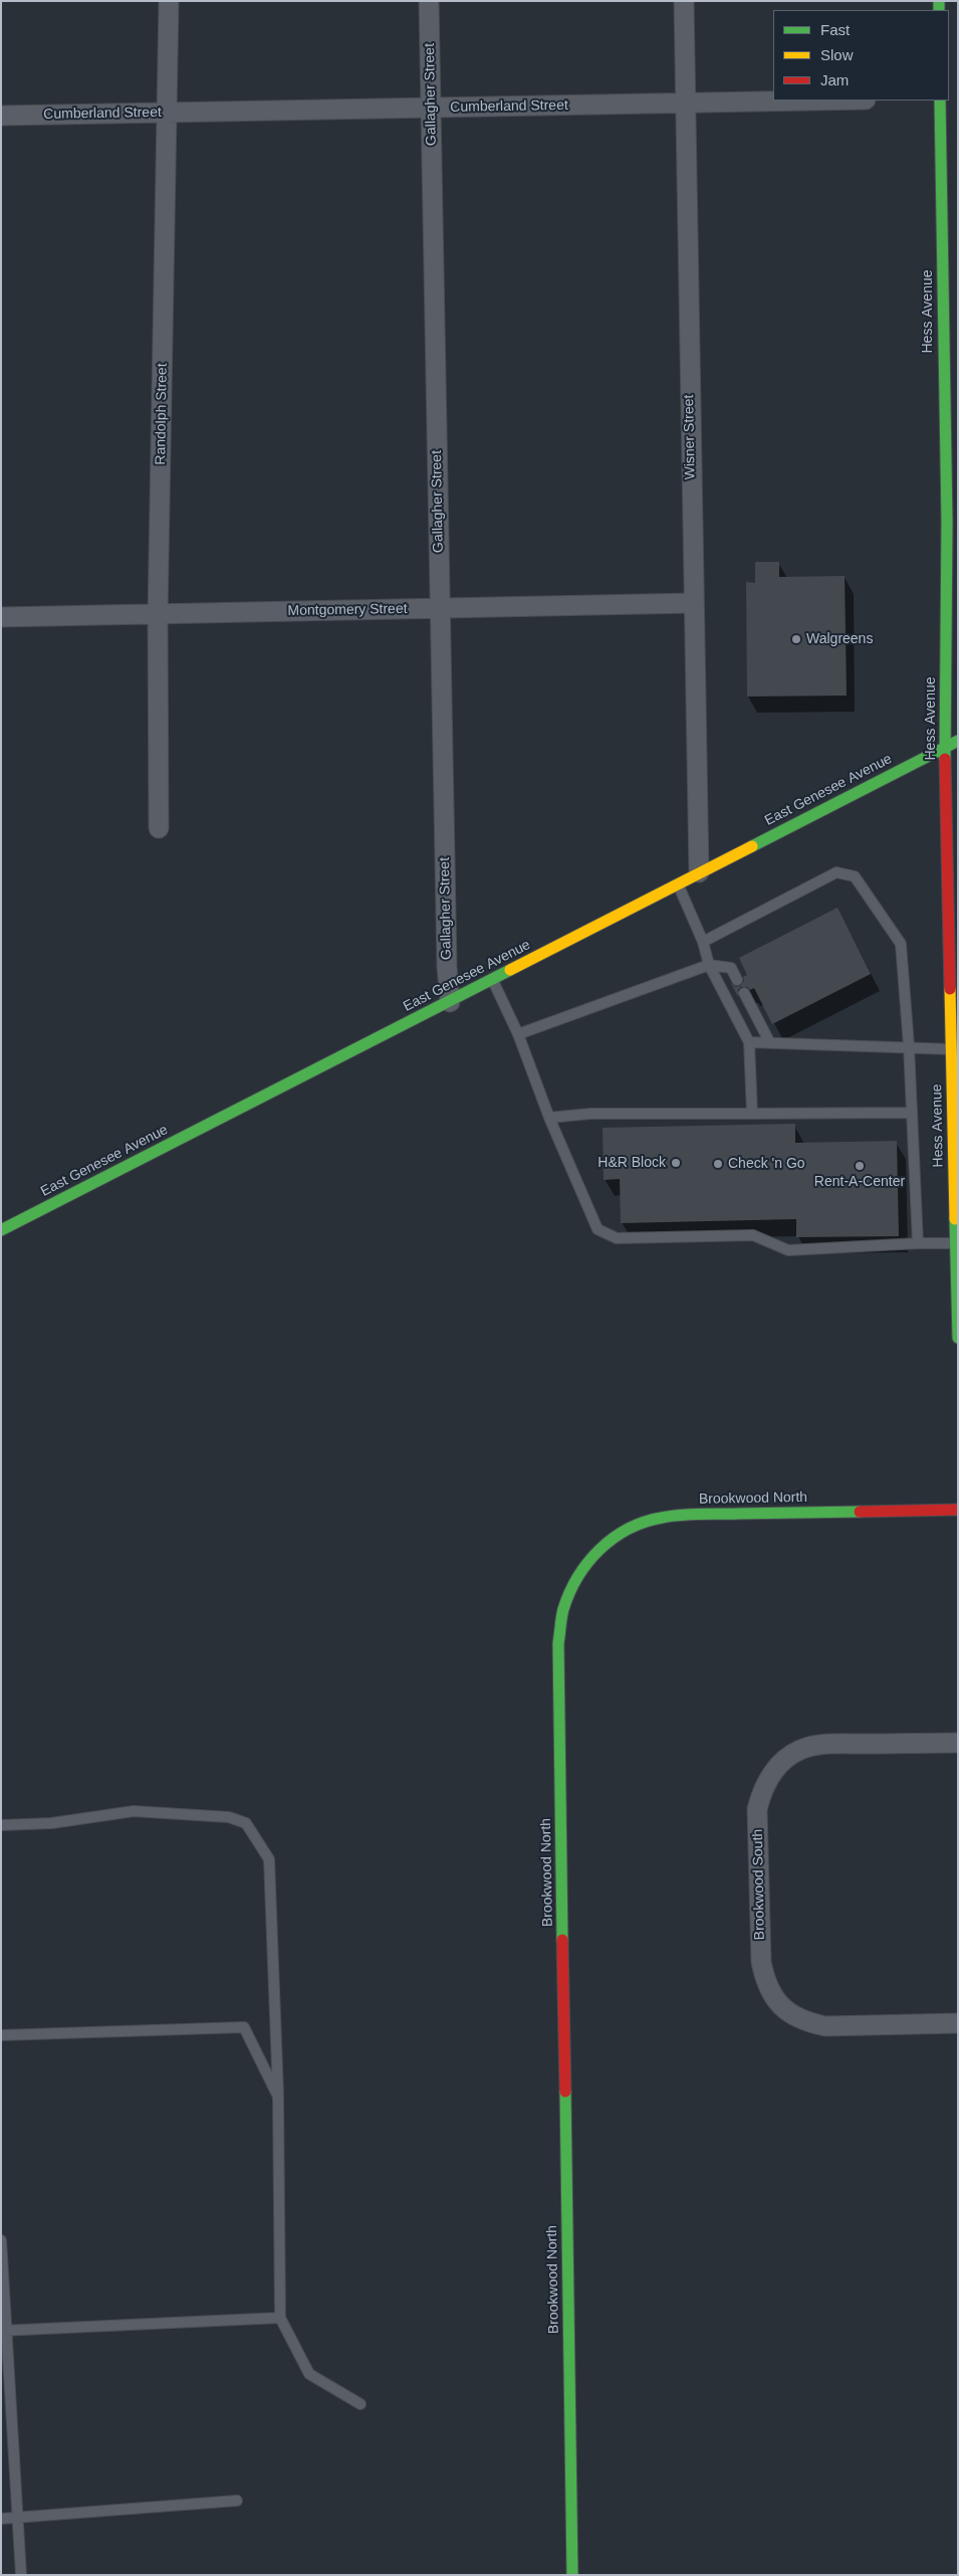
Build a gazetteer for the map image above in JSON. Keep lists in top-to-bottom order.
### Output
{
  "streets": {
    "street": [
      "Gallagher Street",
      "Cumberland Street",
      "Hess Avenue",
      "Randolph Street",
      "Wisner Street",
      "Montgomery Street",
      "East Genesee Avenue",
      "Brookwood North",
      "Brookwood South"
    ]
  },
  "crossings": [
    ["Gallagher Street", "Cumberland Street"],
    ["Gallagher Street", "Montgomery Street"],
    ["Gallagher Street", "East Genesee Avenue"],
    ["Cumberland Street", "Randolph Street"],
    ["Cumberland Street", "Wisner Street"],
    ["Hess Avenue", "East Genesee Avenue"],
    ["Randolph Street", "Montgomery Street"],
    ["Wisner Street", "Montgomery Street"],
    ["Wisner Street", "East Genesee Avenue"]
  ],
  "places": [
    "Walgreens",
    "H&R Block",
    "Check 'n Go",
    "Rent-A-Center"
  ],
  "legend": ["Fast", "Slow", "Jam"]
}
